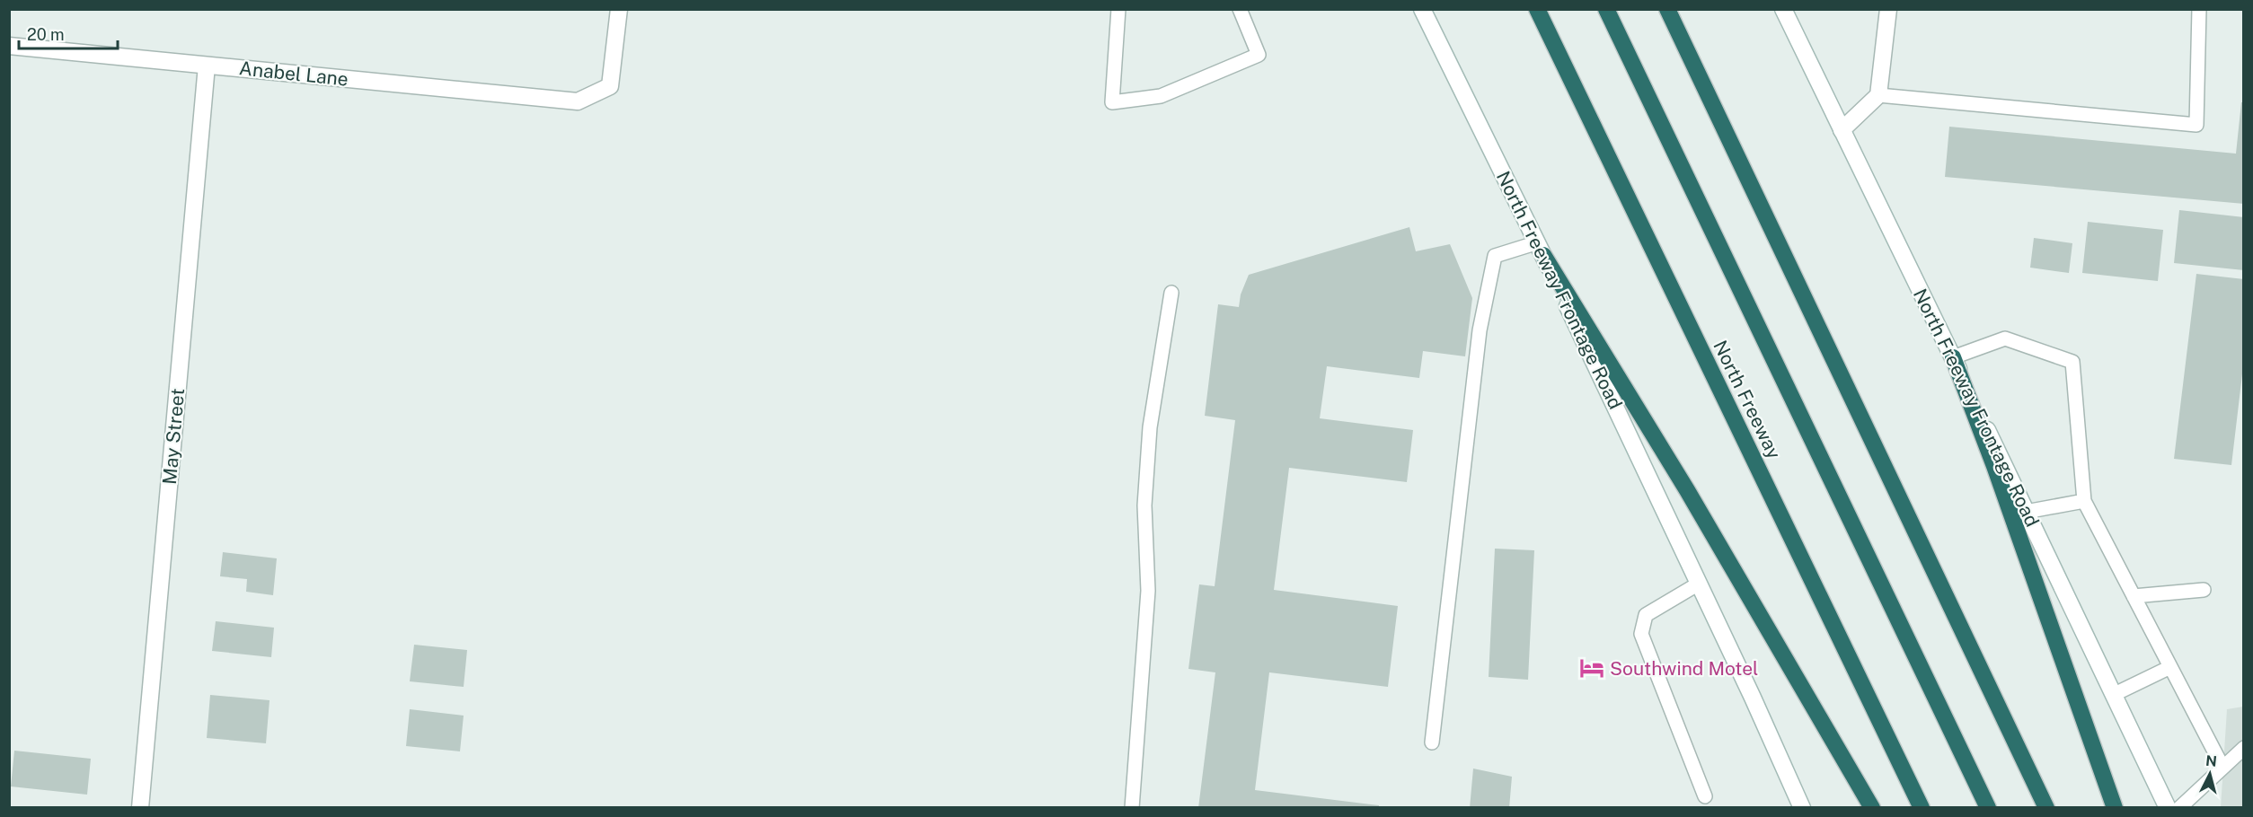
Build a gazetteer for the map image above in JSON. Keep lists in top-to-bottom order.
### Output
{
  "streets": {
    "highway": ["North Freeway"],
    "main road": ["Anabel Lane", "North Freeway Frontage Road", "May Street"]
  },
  "crossings": [
    ["Anabel Lane", "May Street"]
  ],
  "places": {
    "hotel": ["Southwind Motel"]
  },
  "scale_bar": "20 m",
  "north": "top"
}
